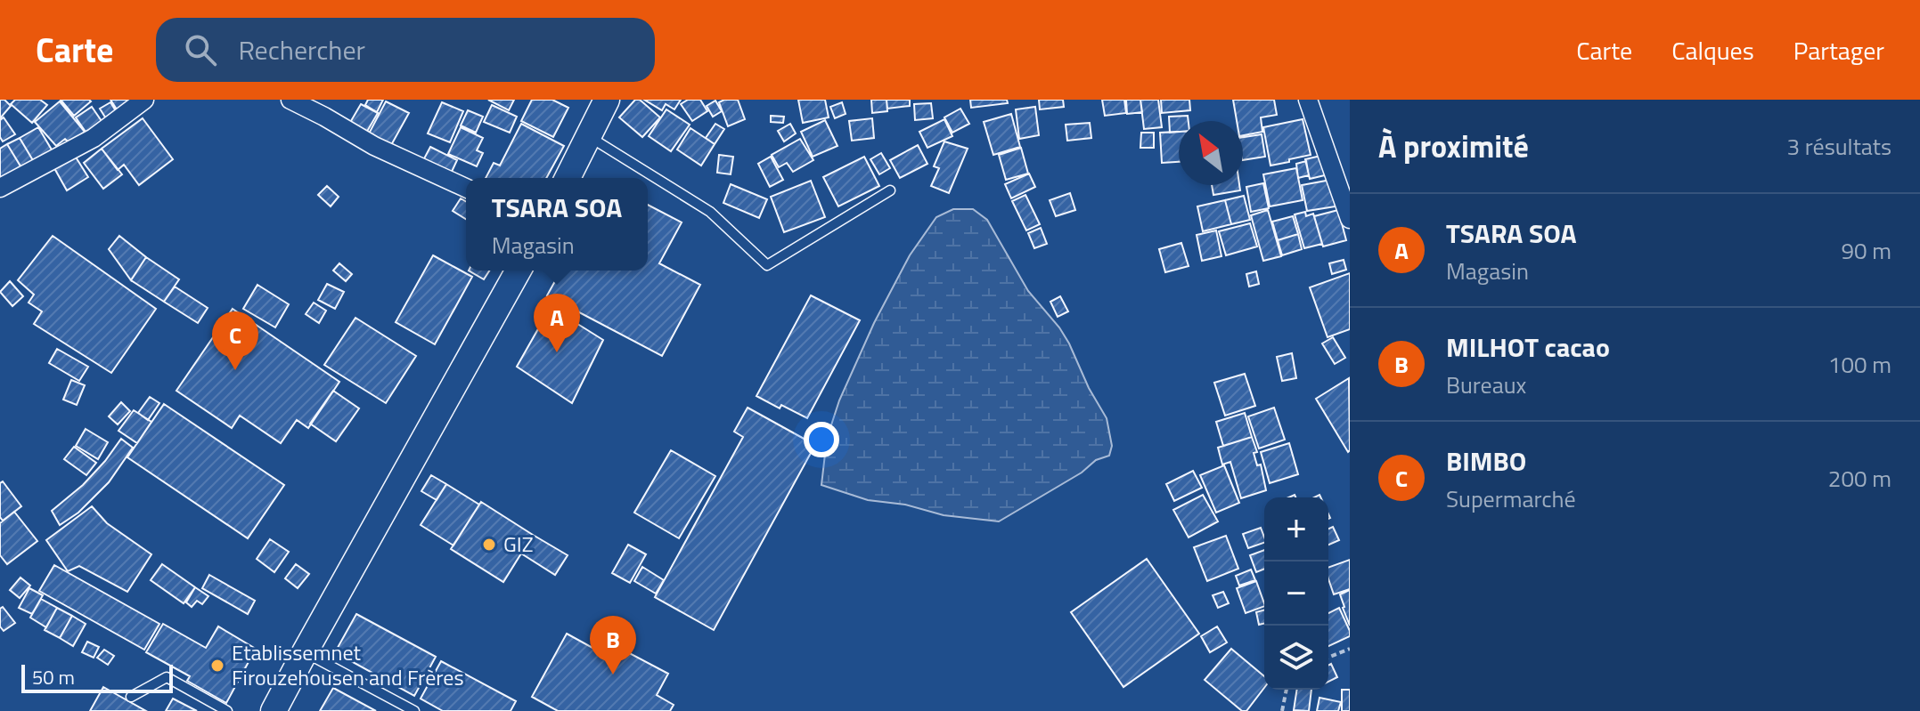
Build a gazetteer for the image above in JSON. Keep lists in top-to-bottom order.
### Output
{
  "places": ["GIZ", "Etablissemnet Firouzehousen and Frères"],
  "scale_bar": "50 m",
  "north": "top left",
  "page": {
    "header": "Carte",
    "search": "Rechercher",
    "nav": ["Carte", "Calques", "Partager"],
    "heading": ["À proximité", "3 résultats"],
    "popup": ["TSARA SOA", "Magasin"],
    "list": [
      {
        "mark": "A",
        "name": "TSARA SOA",
        "note": "Magasin",
        "value": "90 m"
      },
      {
        "mark": "B",
        "name": "MILHOT cacao",
        "note": "Bureaux",
        "value": "100 m"
      },
      {
        "mark": "C",
        "name": "BIMBO",
        "note": "Supermarché",
        "value": "200 m"
      }
    ],
    "pins": ["A", "C", "B"],
    "map_buttons": ["+", "−"],
    "scale": "50 m"
  }
}
